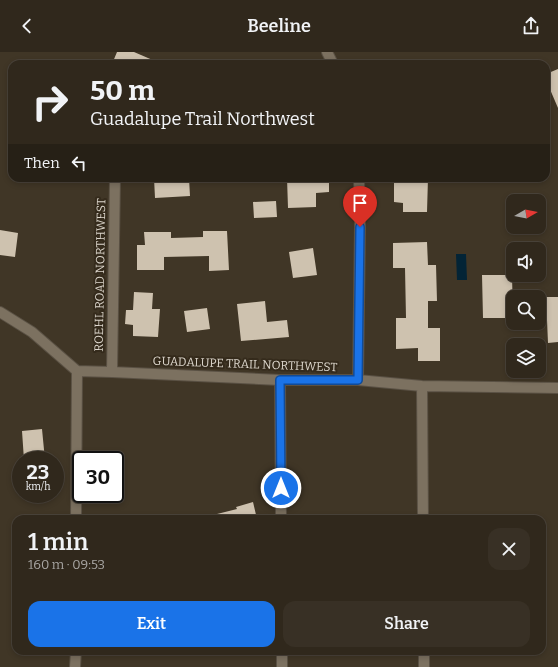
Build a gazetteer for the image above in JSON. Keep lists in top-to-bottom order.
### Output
{
  "streets": {
    "street": ["ROEHL ROAD NORTHWEST", "GUADALUPE TRAIL NORTHWEST"]
  },
  "crossings": [
    ["ROEHL ROAD NORTHWEST", "GUADALUPE TRAIL NORTHWEST"]
  ],
  "north": "right",
  "page": {
    "header": "Beeline",
    "turn": ["50 m", "Guadalupe Trail Northwest"],
    "then": "Then",
    "speed": "23 km/h",
    "limit": "30",
    "heading": ["1 min", "160 m · 09:53"],
    "buttons": ["Exit", "Share"]
  }
}
